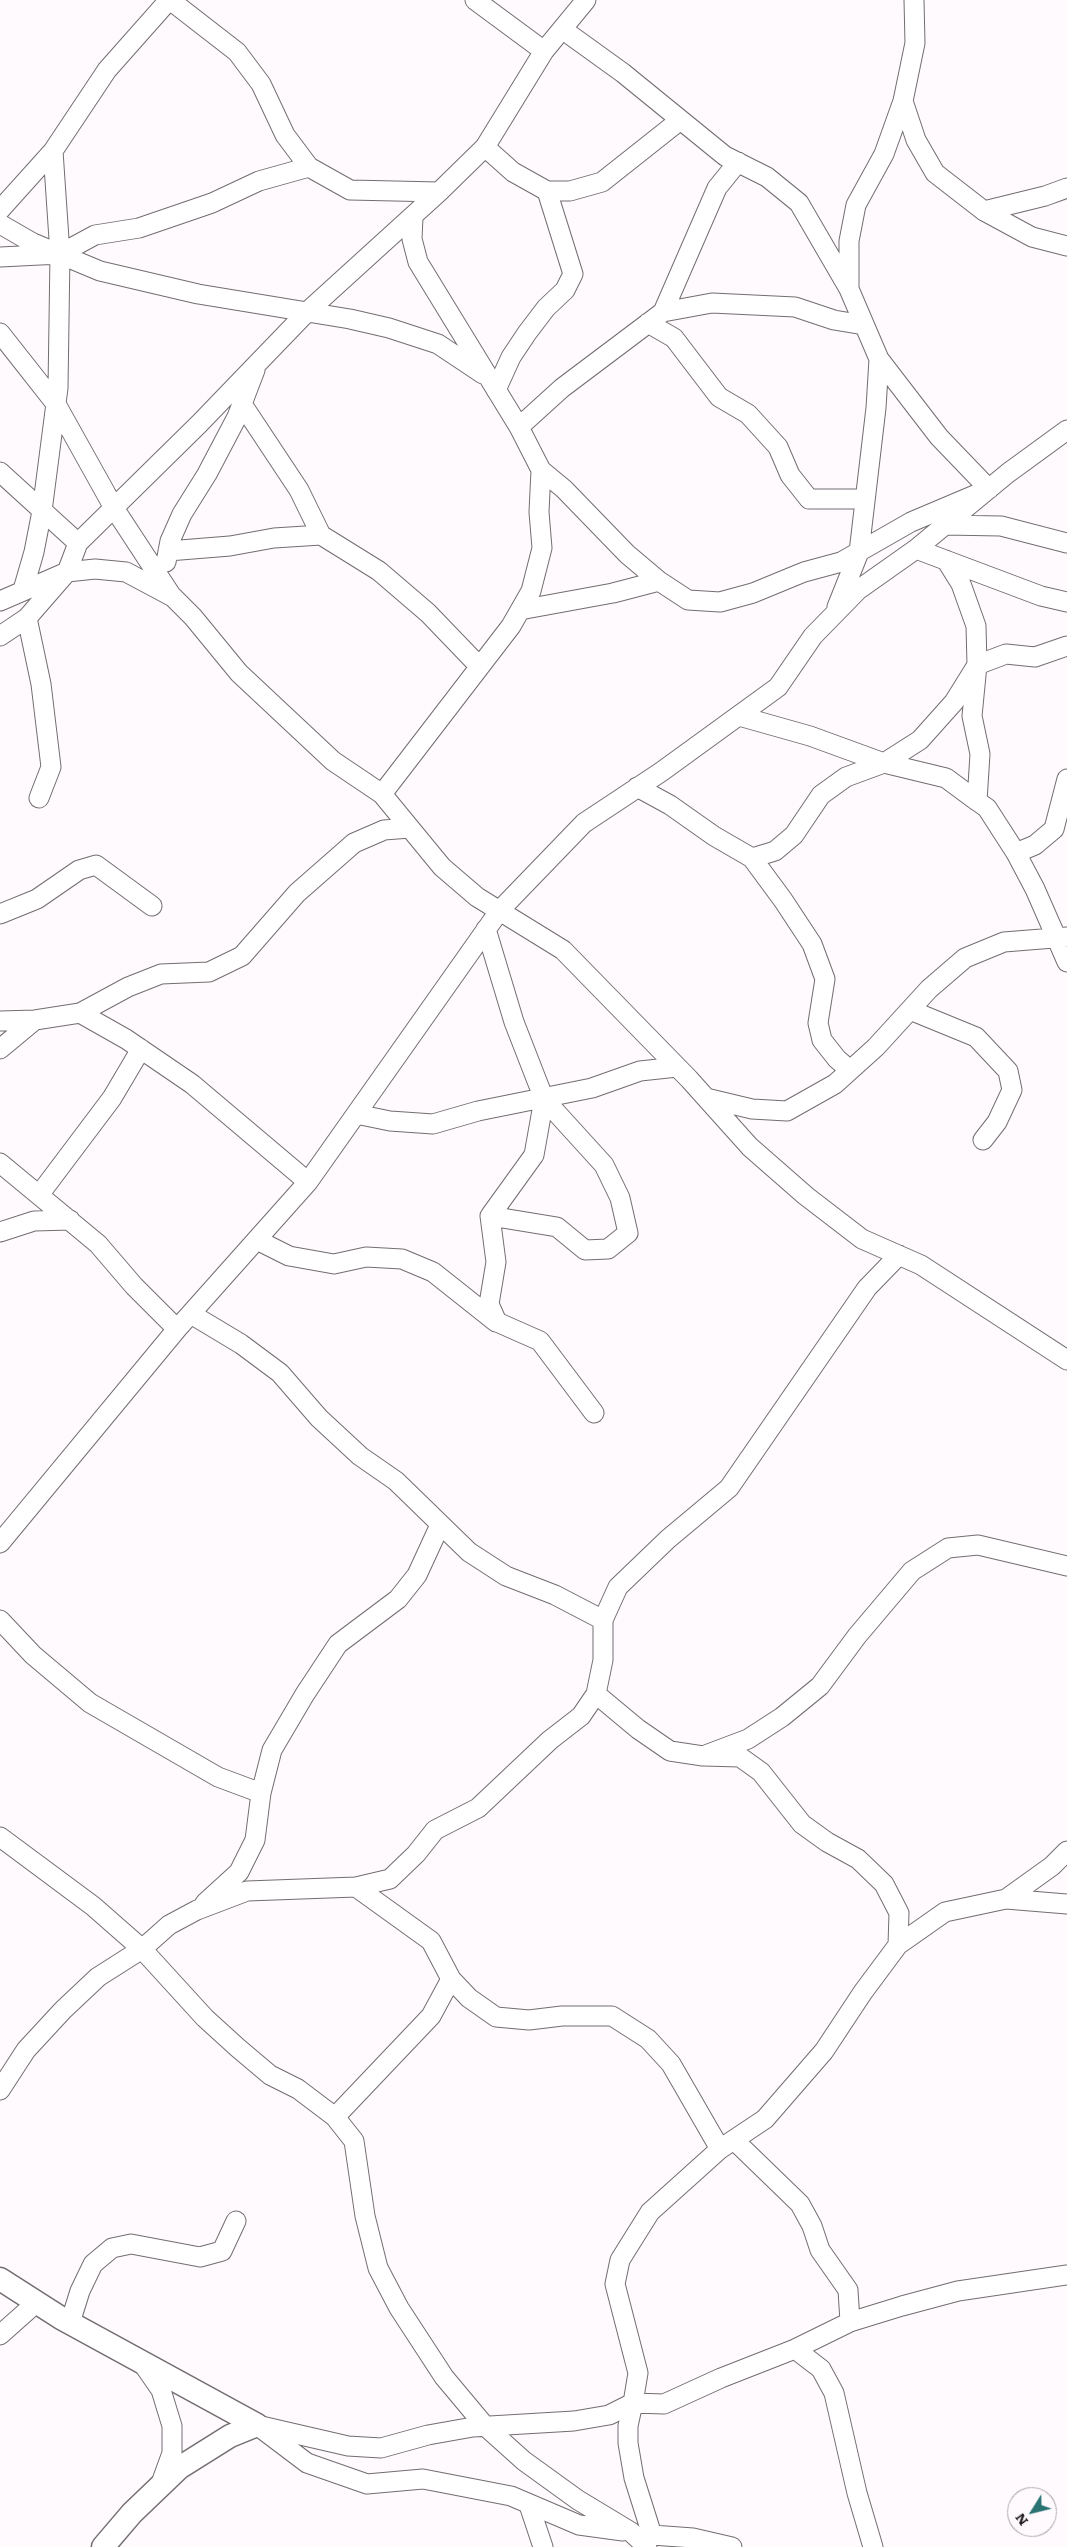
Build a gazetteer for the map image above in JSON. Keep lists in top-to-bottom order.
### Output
{
  "north": "bottom left"
}
